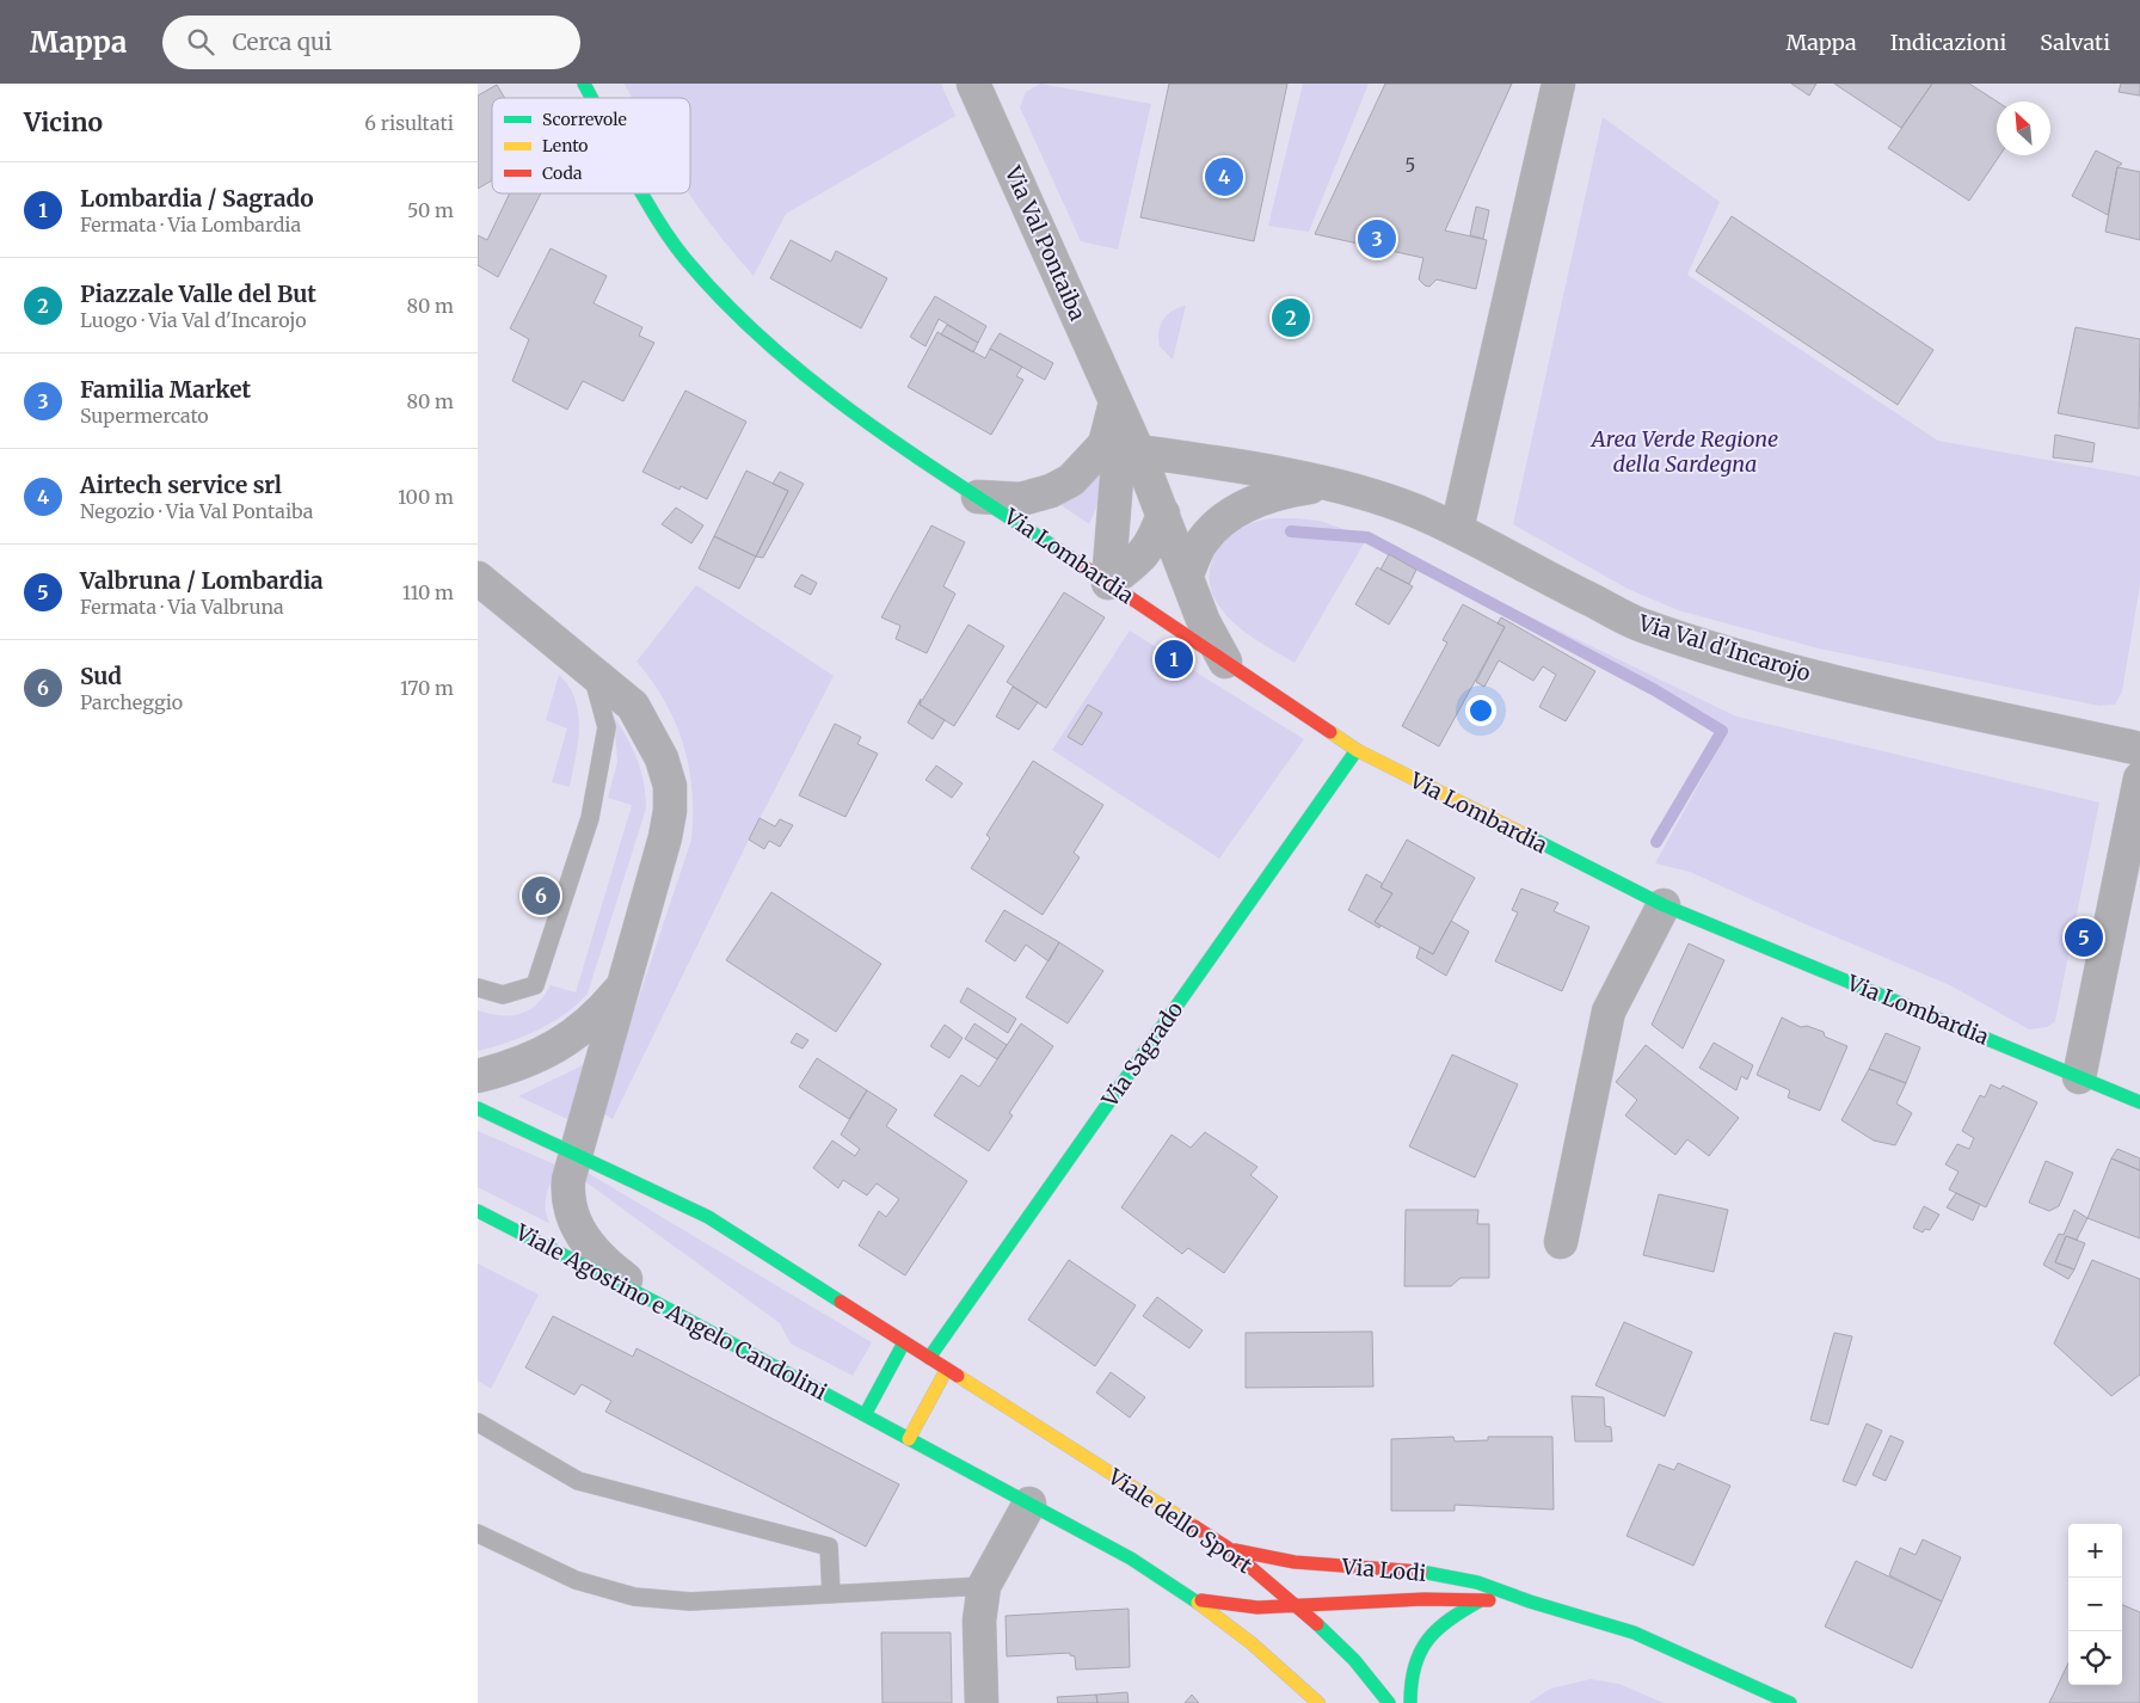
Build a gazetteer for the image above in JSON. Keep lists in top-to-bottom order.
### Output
{
  "streets": {
    "street": [
      "Via Val Pontaiba",
      "Via Lombardia",
      "Via Val d'Incarojo",
      "Via Sagrado",
      "Viale Agostino e Angelo Candolini",
      "Viale dello Sport",
      "Via Lodi"
    ]
  },
  "crossings": [
    ["Via Val Pontaiba", "Via Lombardia"],
    ["Via Val Pontaiba", "Via Val d'Incarojo"],
    ["Via Lombardia", "Via Sagrado"],
    ["Via Sagrado", "Viale dello Sport"],
    ["Viale dello Sport", "Via Lodi"]
  ],
  "parks": ["Area Verde Regione della Sardegna"],
  "house_numbers": ["5"],
  "legend": ["Scorrevole", "Lento", "Coda"],
  "north": "top left",
  "page": {
    "header": "Mappa",
    "search": "Cerca qui",
    "nav": ["Mappa", "Indicazioni", "Salvati"],
    "heading": ["Vicino", "6 risultati"],
    "pins": [
      "4",
      "3",
      "2",
      "1",
      "6",
      "5"
    ],
    "list": [
      {
        "mark": "1",
        "name": "Lombardia / Sagrado",
        "note": "Fermata · Via Lombardia",
        "value": "50 m"
      },
      {
        "mark": "2",
        "name": "Piazzale Valle del But",
        "note": "Luogo · Via Val d'Incarojo",
        "value": "80 m"
      },
      {
        "mark": "3",
        "name": "Familia Market",
        "note": "Supermercato",
        "value": "80 m"
      },
      {
        "mark": "4",
        "name": "Airtech service srl",
        "note": "Negozio · Via Val Pontaiba",
        "value": "100 m"
      },
      {
        "mark": "5",
        "name": "Valbruna / Lombardia",
        "note": "Fermata · Via Valbruna",
        "value": "110 m"
      },
      {
        "mark": "6",
        "name": "Sud",
        "note": "Parcheggio",
        "value": "170 m"
      }
    ],
    "map_buttons": ["+", "−"]
  }
}
